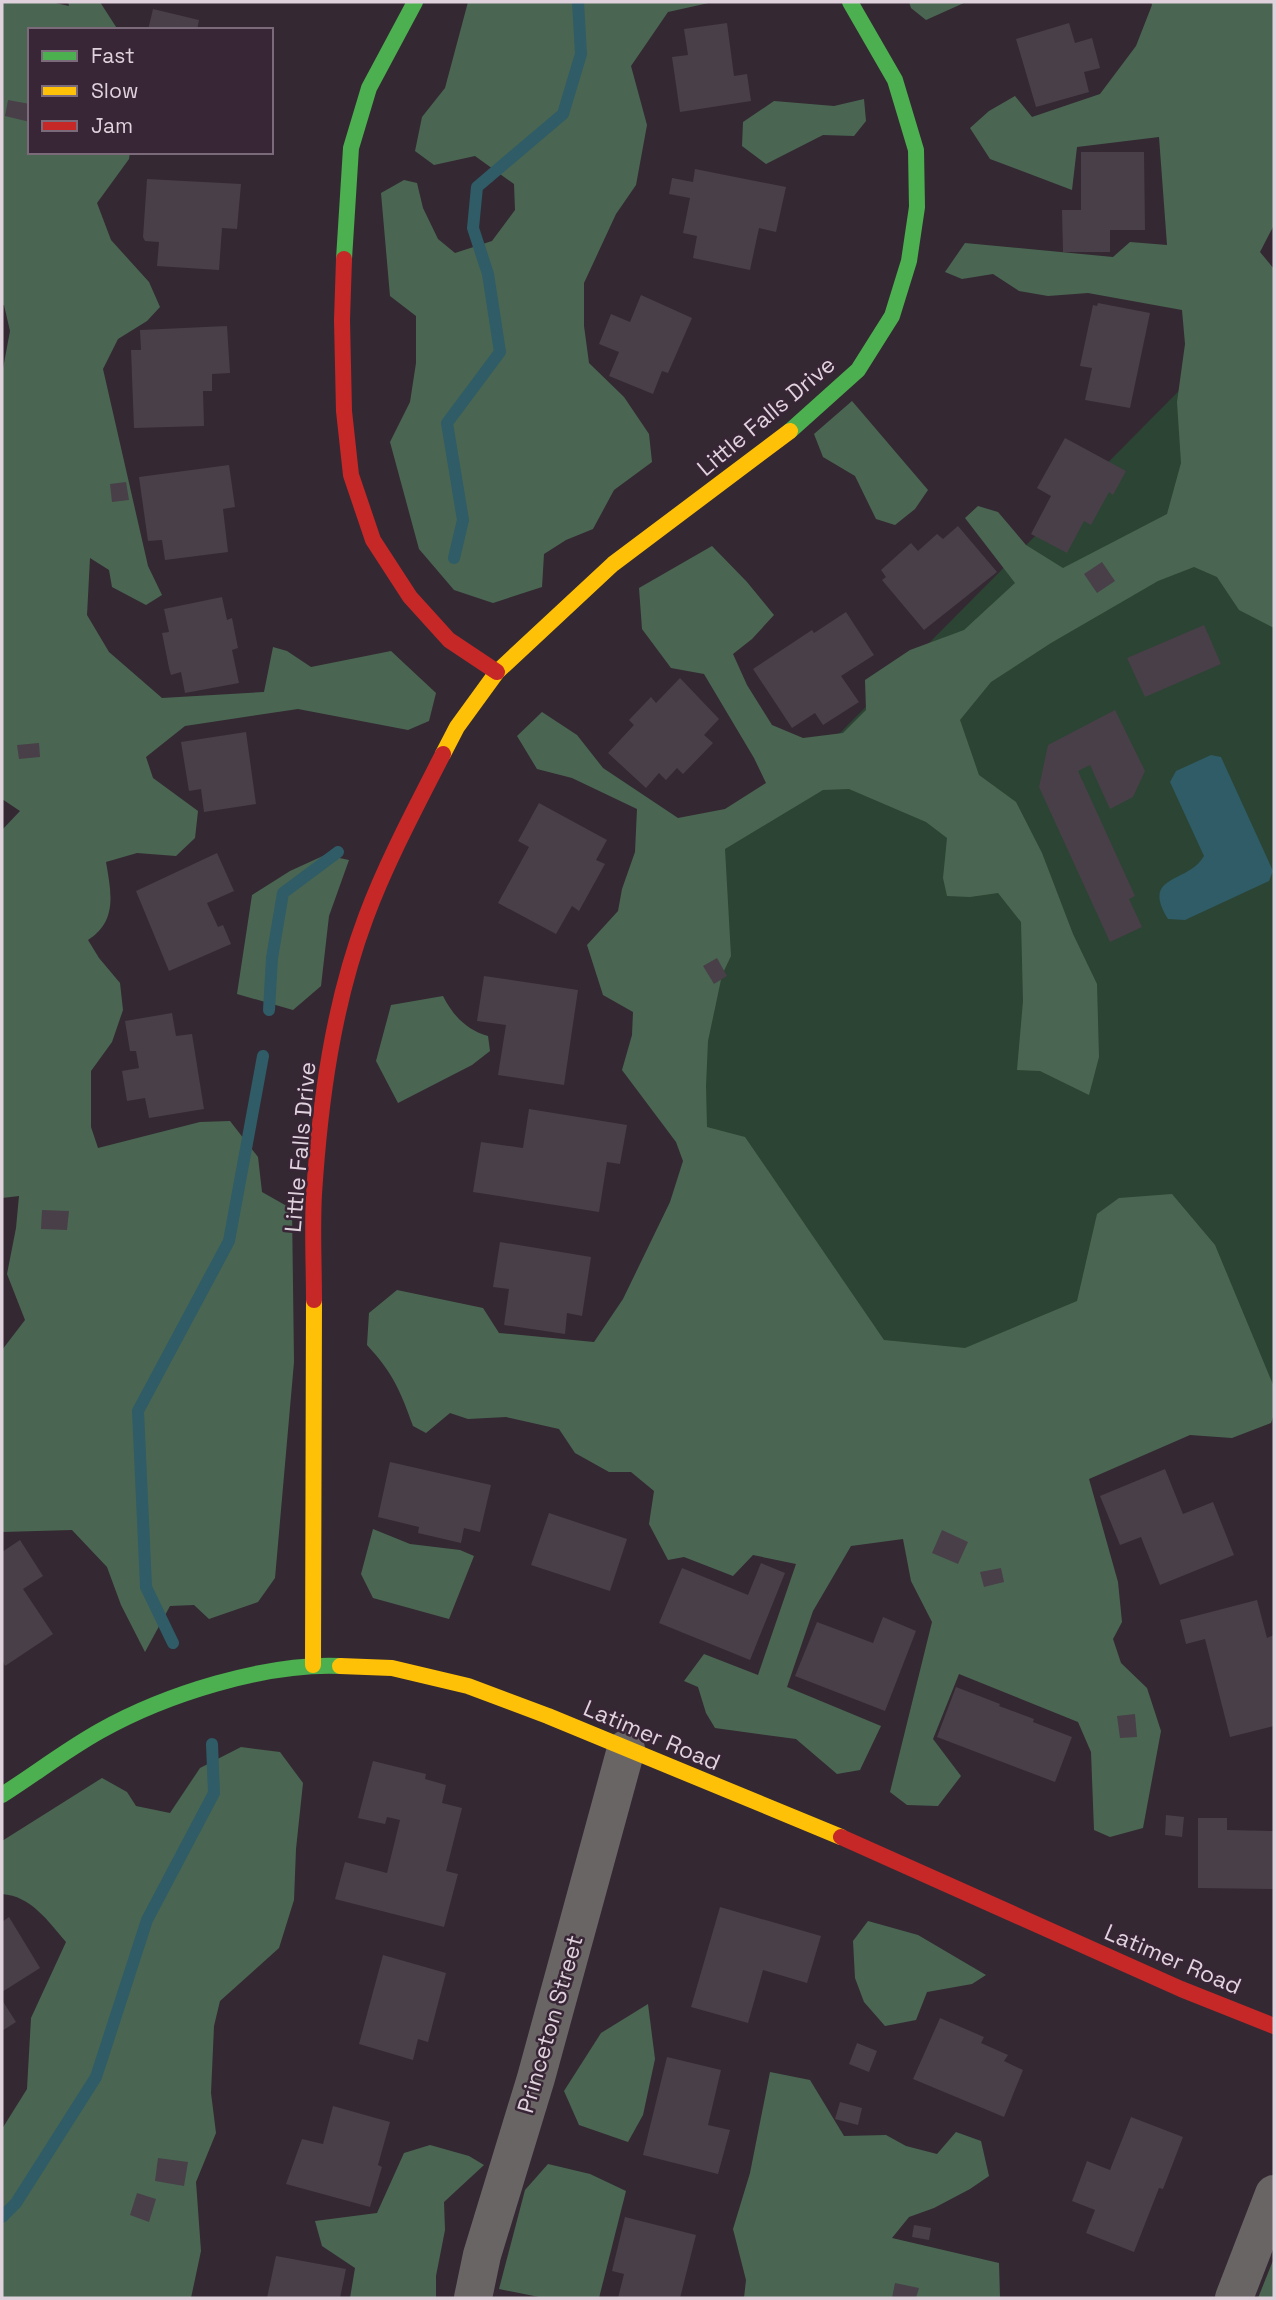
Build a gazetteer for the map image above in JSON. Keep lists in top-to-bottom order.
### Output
{
  "streets": {
    "street": ["Little Falls Drive", "Latimer Road", "Princeton Street"]
  },
  "crossings": [
    ["Little Falls Drive", "Latimer Road"],
    ["Latimer Road", "Princeton Street"]
  ],
  "legend": ["Fast", "Slow", "Jam"]
}
